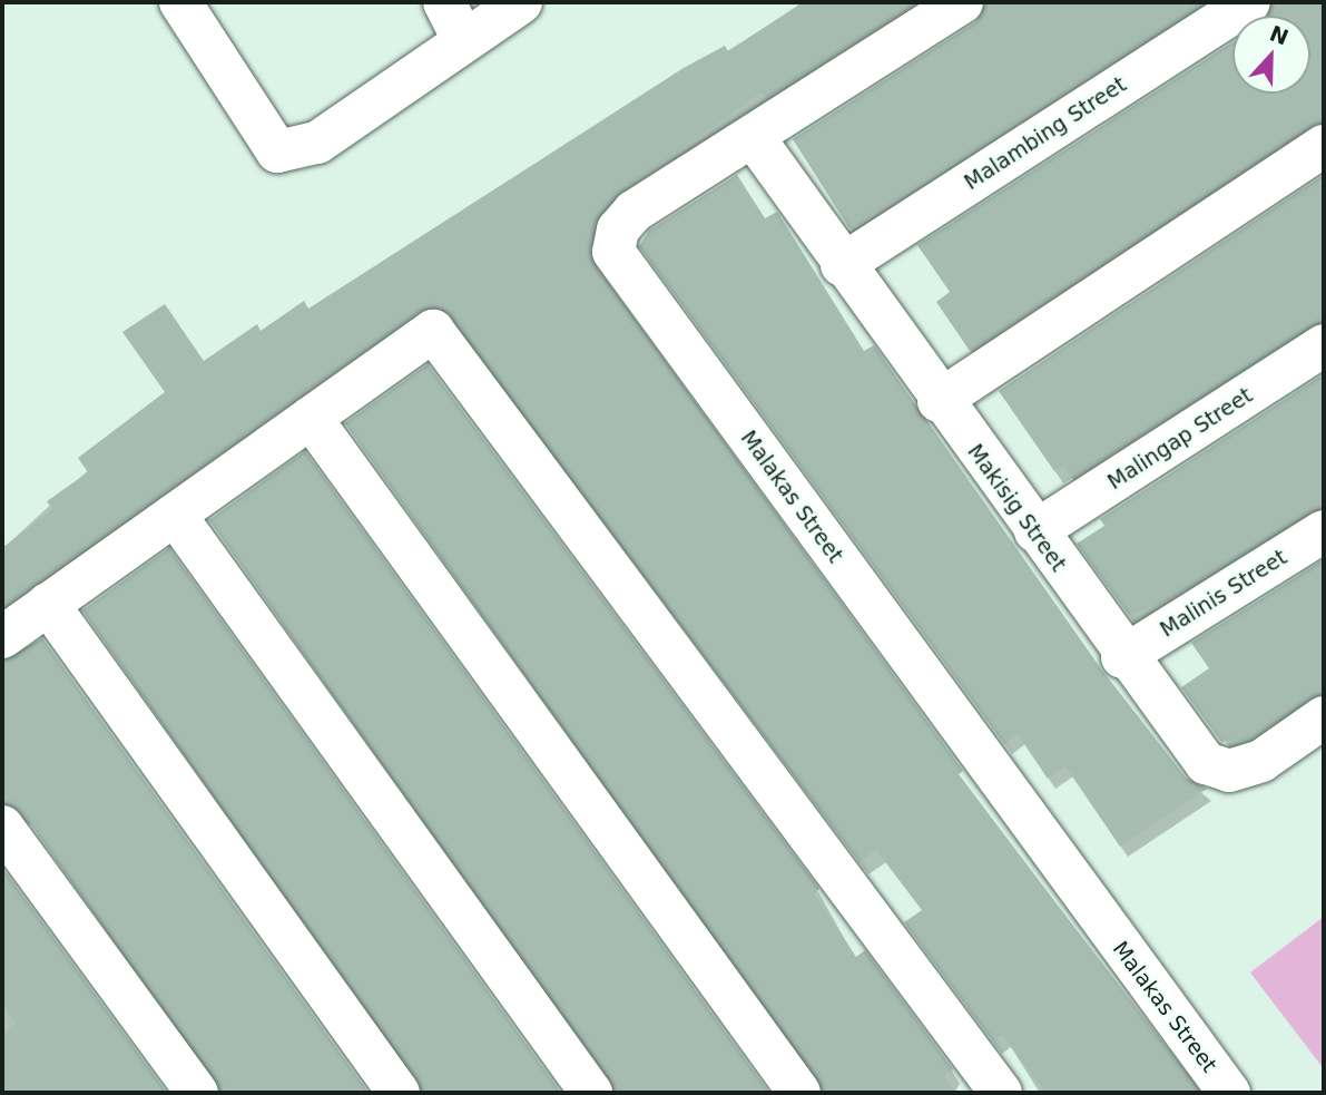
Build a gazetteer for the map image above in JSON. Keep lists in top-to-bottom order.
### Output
{
  "streets": {
    "street": [
      "Malambing Street",
      "Malingap Street",
      "Malakas Street",
      "Makisig Street",
      "Malinis Street"
    ]
  },
  "crossings": [
    ["Malambing Street", "Makisig Street"],
    ["Malingap Street", "Makisig Street"],
    ["Malakas Street", "Makisig Street"],
    ["Makisig Street", "Malinis Street"]
  ],
  "north": "top"
}
